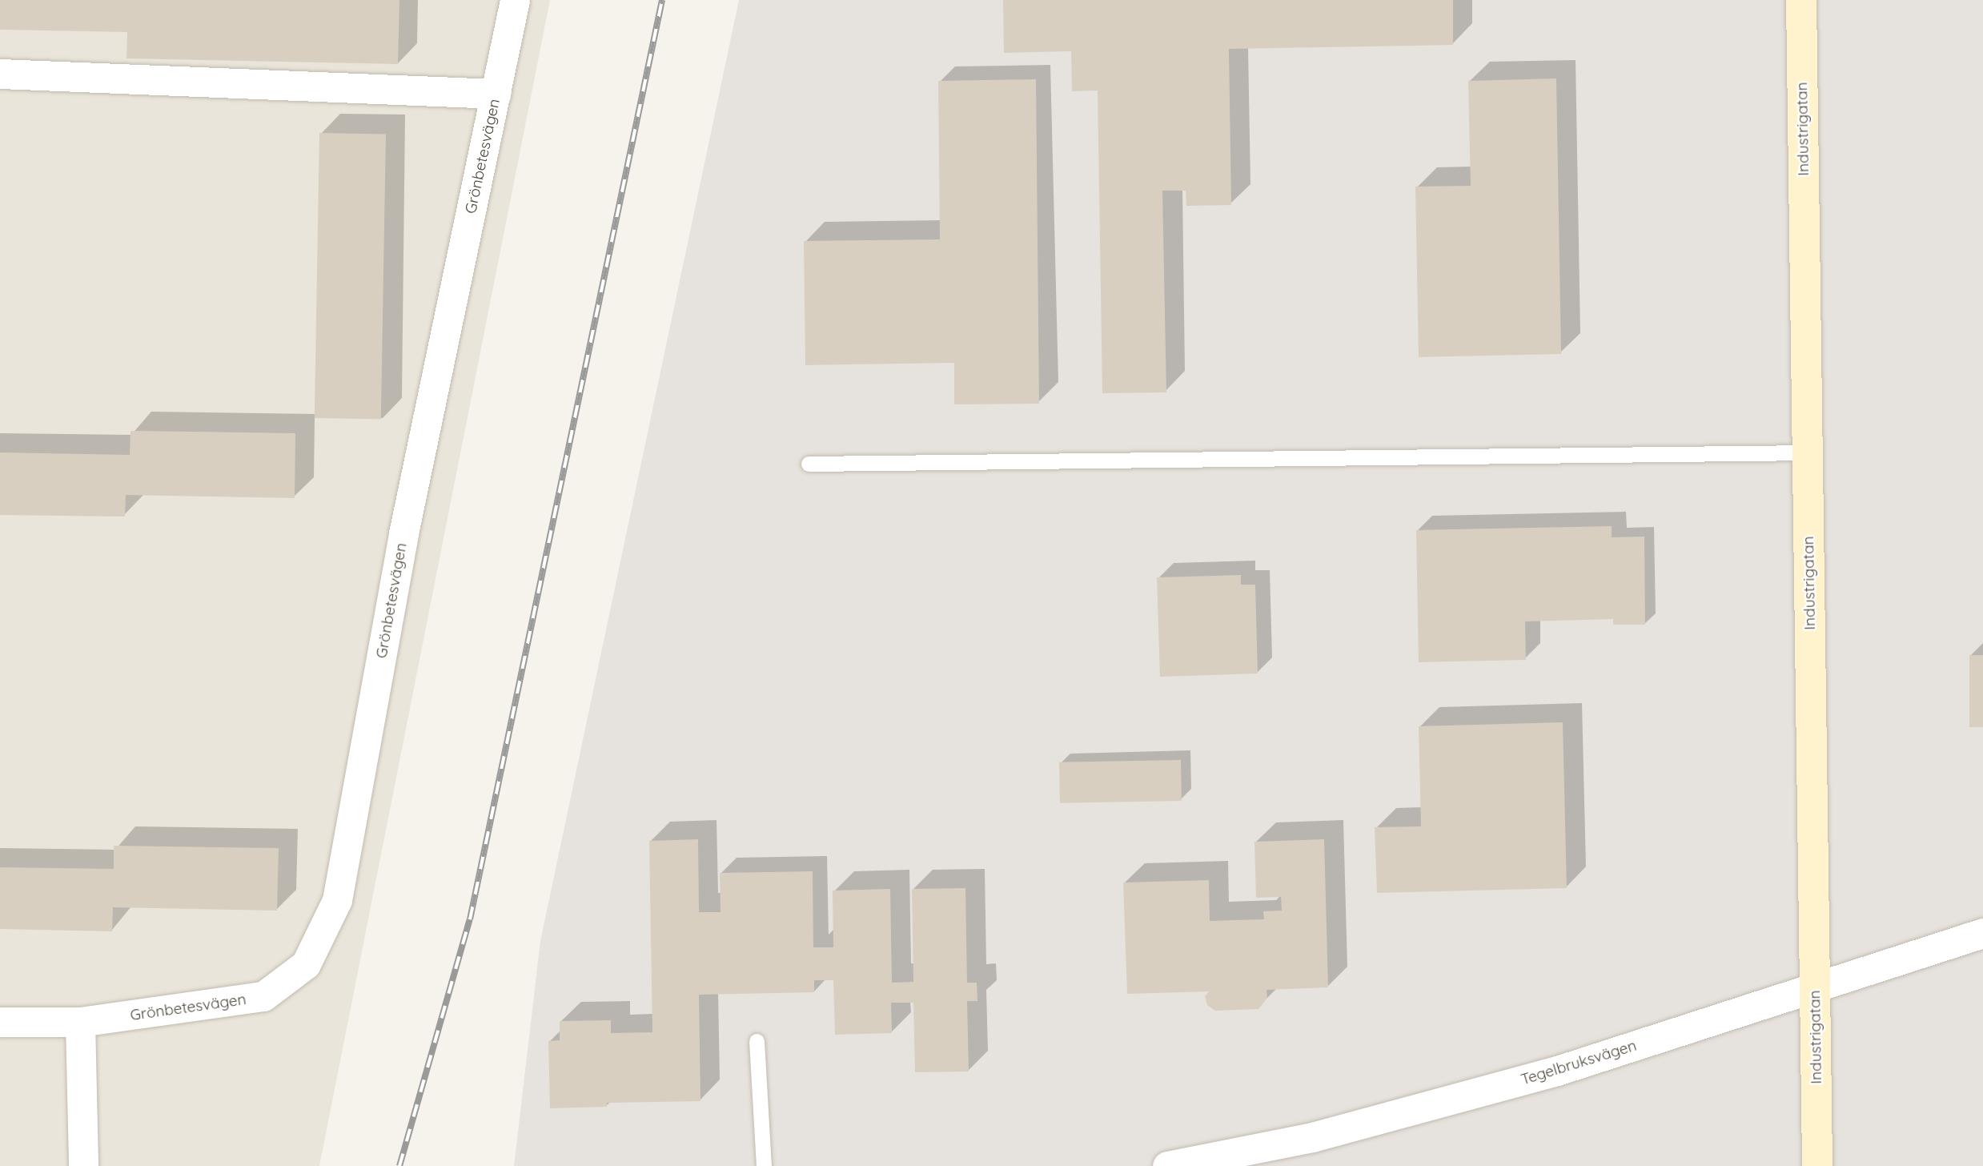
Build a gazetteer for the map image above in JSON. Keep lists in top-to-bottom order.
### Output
{
  "streets": {
    "street": ["Industrigatan", "Grönbetesvägen", "Tegelbruksvägen"]
  },
  "crossings": [
    ["Industrigatan", "Tegelbruksvägen"]
  ]
}
